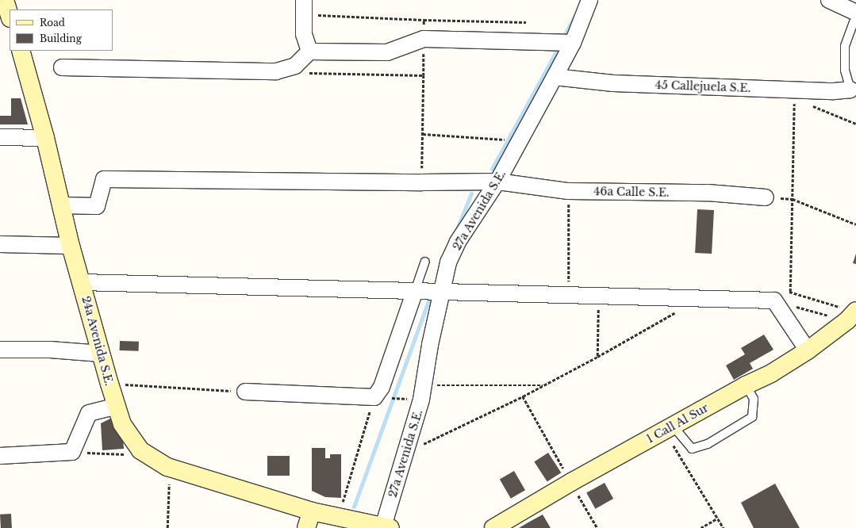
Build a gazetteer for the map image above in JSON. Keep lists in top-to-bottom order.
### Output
{
  "streets": {
    "street": [
      "45 Callejuela S.E.",
      "46a Calle S.E.",
      "27a Avenida S.E.",
      "24a Avenida S.E.",
      "1 Call Al Sur"
    ]
  },
  "crossings": [
    ["45 Callejuela S.E.", "27a Avenida S.E."],
    ["46a Calle S.E.", "27a Avenida S.E."],
    ["46a Calle S.E.", "24a Avenida S.E."],
    ["27a Avenida S.E.", "24a Avenida S.E."]
  ],
  "legend": ["Road", "Building"]
}
